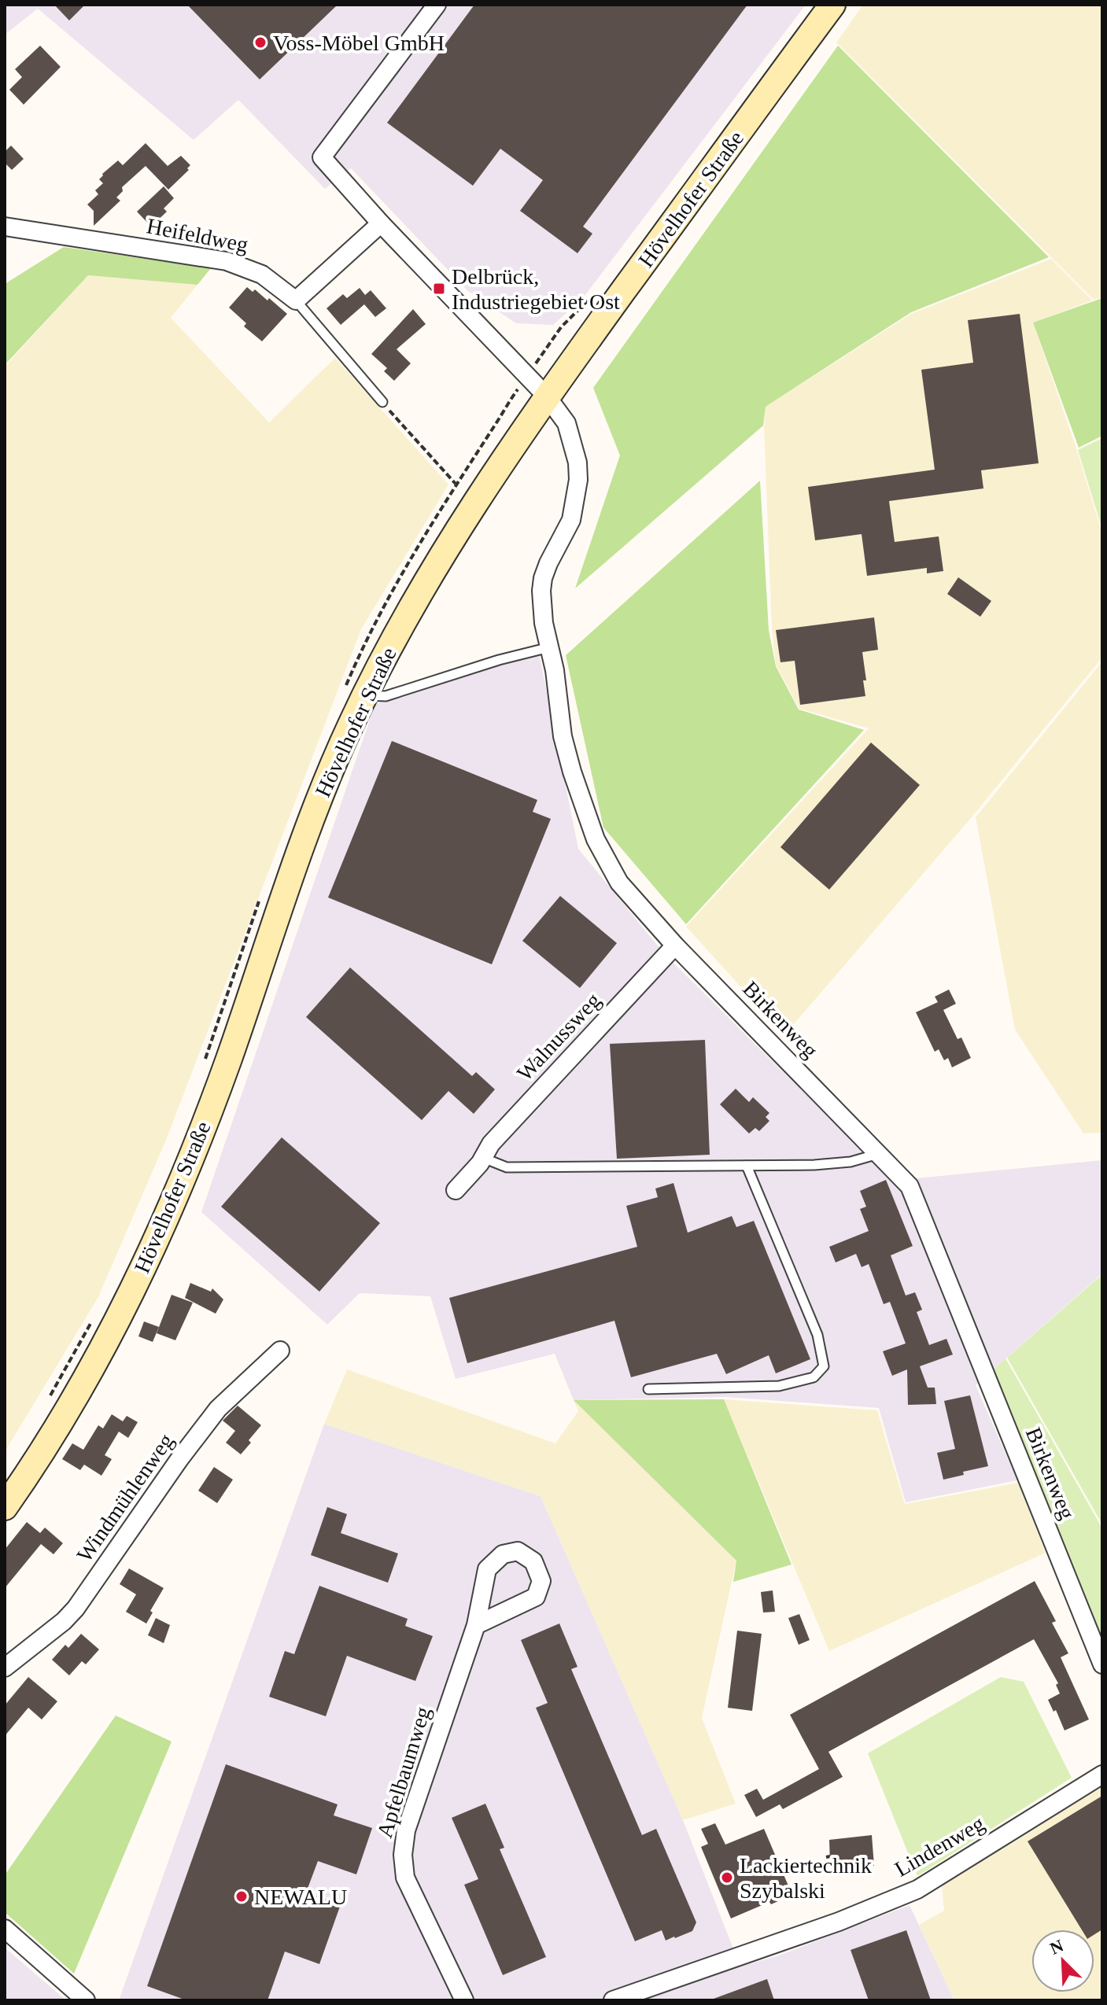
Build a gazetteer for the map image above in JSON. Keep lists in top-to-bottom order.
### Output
{
  "streets": {
    "main road": ["Hövelhofer Straße"],
    "street": [
      "Heifeldweg",
      "Birkenweg",
      "Walnussweg",
      "Windmühlenweg",
      "Apfelbaumweg",
      "Lindenweg"
    ]
  },
  "crossings": [
    ["Hövelhofer Straße", "Birkenweg"],
    ["Birkenweg", "Walnussweg"]
  ],
  "places": {
    "other": ["Voss-Möbel GmbH", "Lackiertechnik Szybalski", "NEWALU"],
    "transit": ["Delbrück, Industriegebiet Ost"]
  },
  "north": "top left"
}
